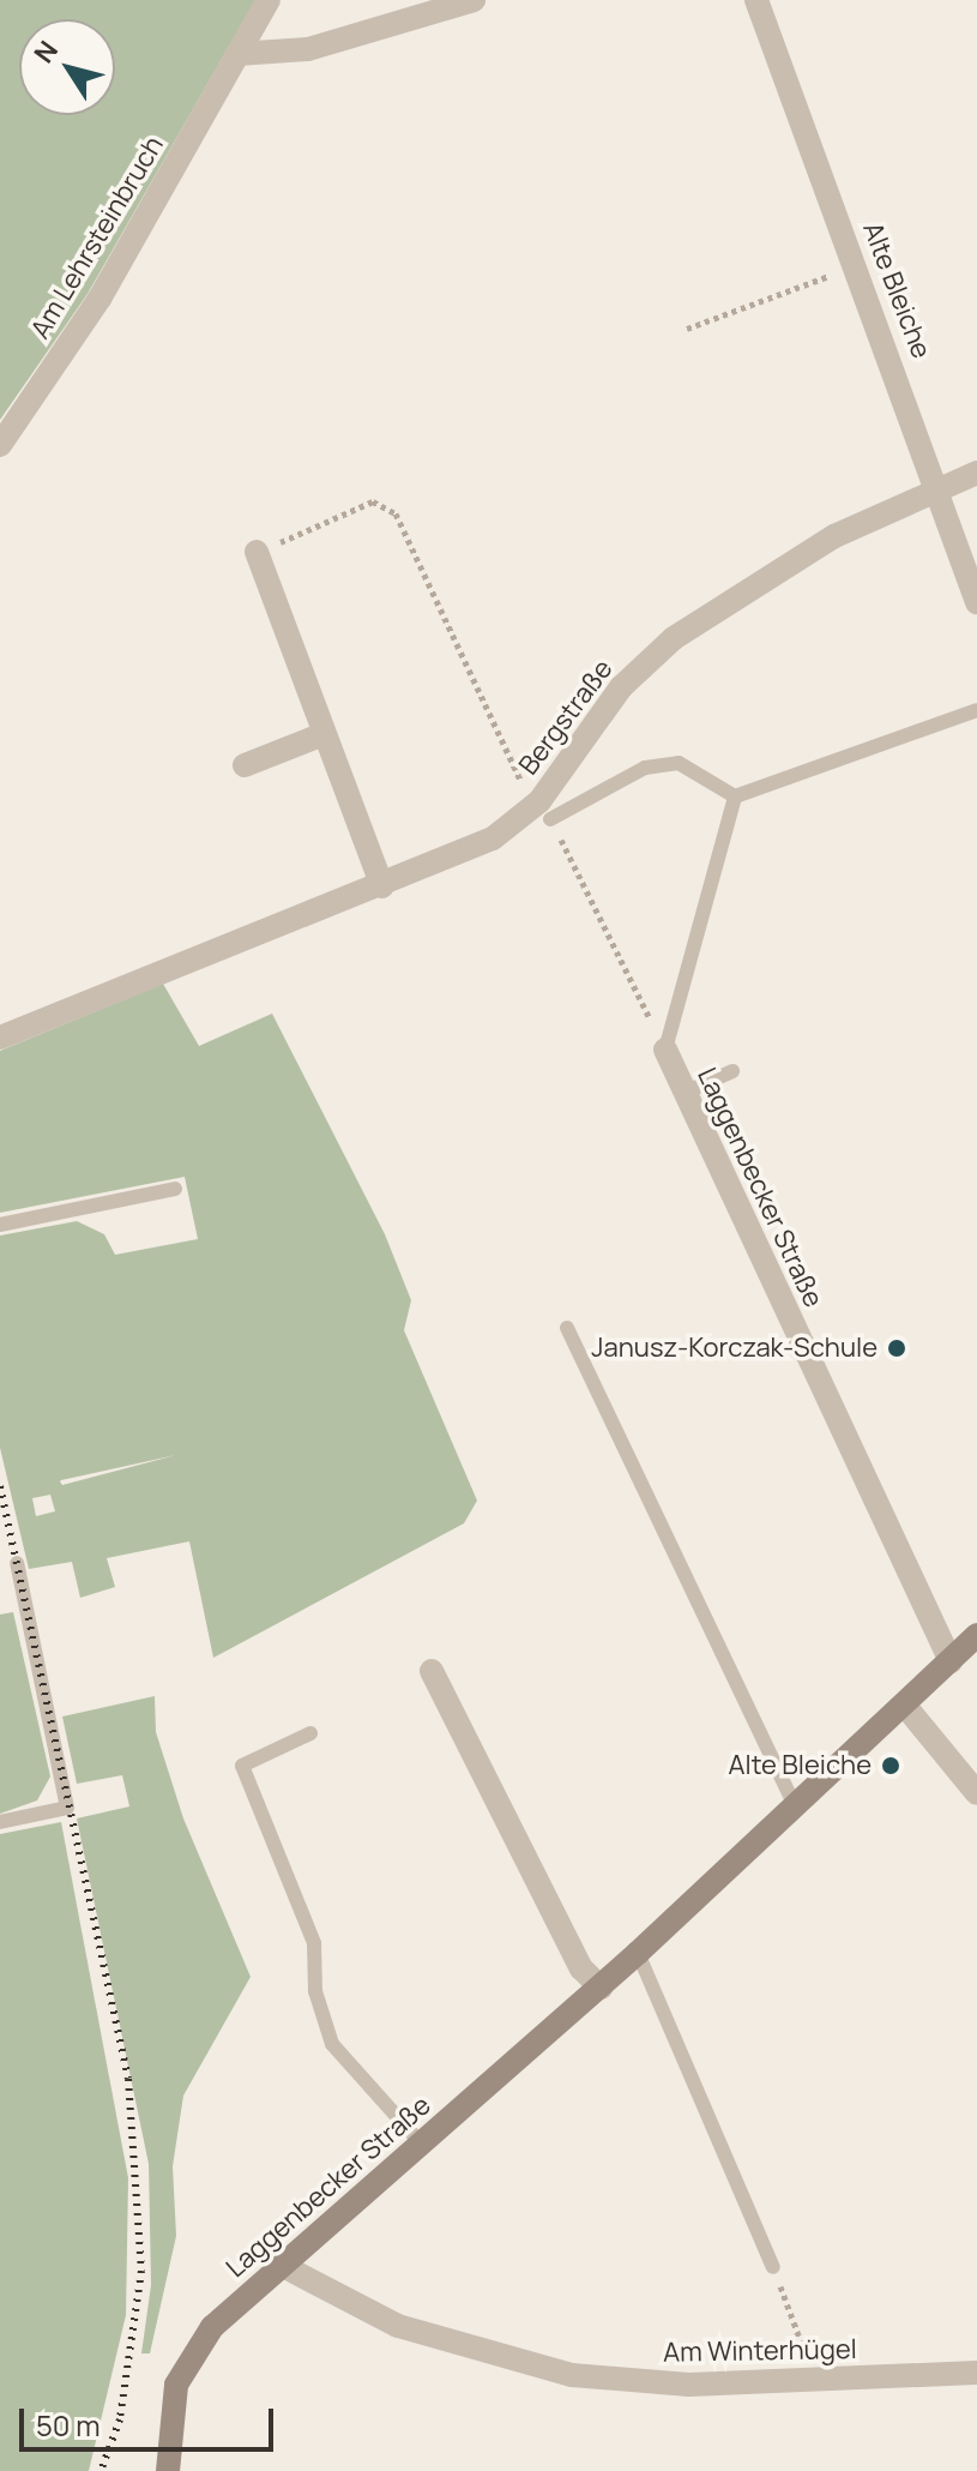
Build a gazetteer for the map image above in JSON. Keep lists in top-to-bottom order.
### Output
{
  "streets": {
    "street": [
      "Am Lehrsteinbruch",
      "Alte Bleiche",
      "Bergstraße",
      "Laggenbecker Straße",
      "Am Winterhügel"
    ]
  },
  "crossings": [
    ["Alte Bleiche", "Bergstraße"],
    ["Laggenbecker Straße", "Am Winterhügel"]
  ],
  "places": ["Janusz-Korczak-Schule", "Alte Bleiche"],
  "scale_bar": "50 m",
  "north": "top left"
}
